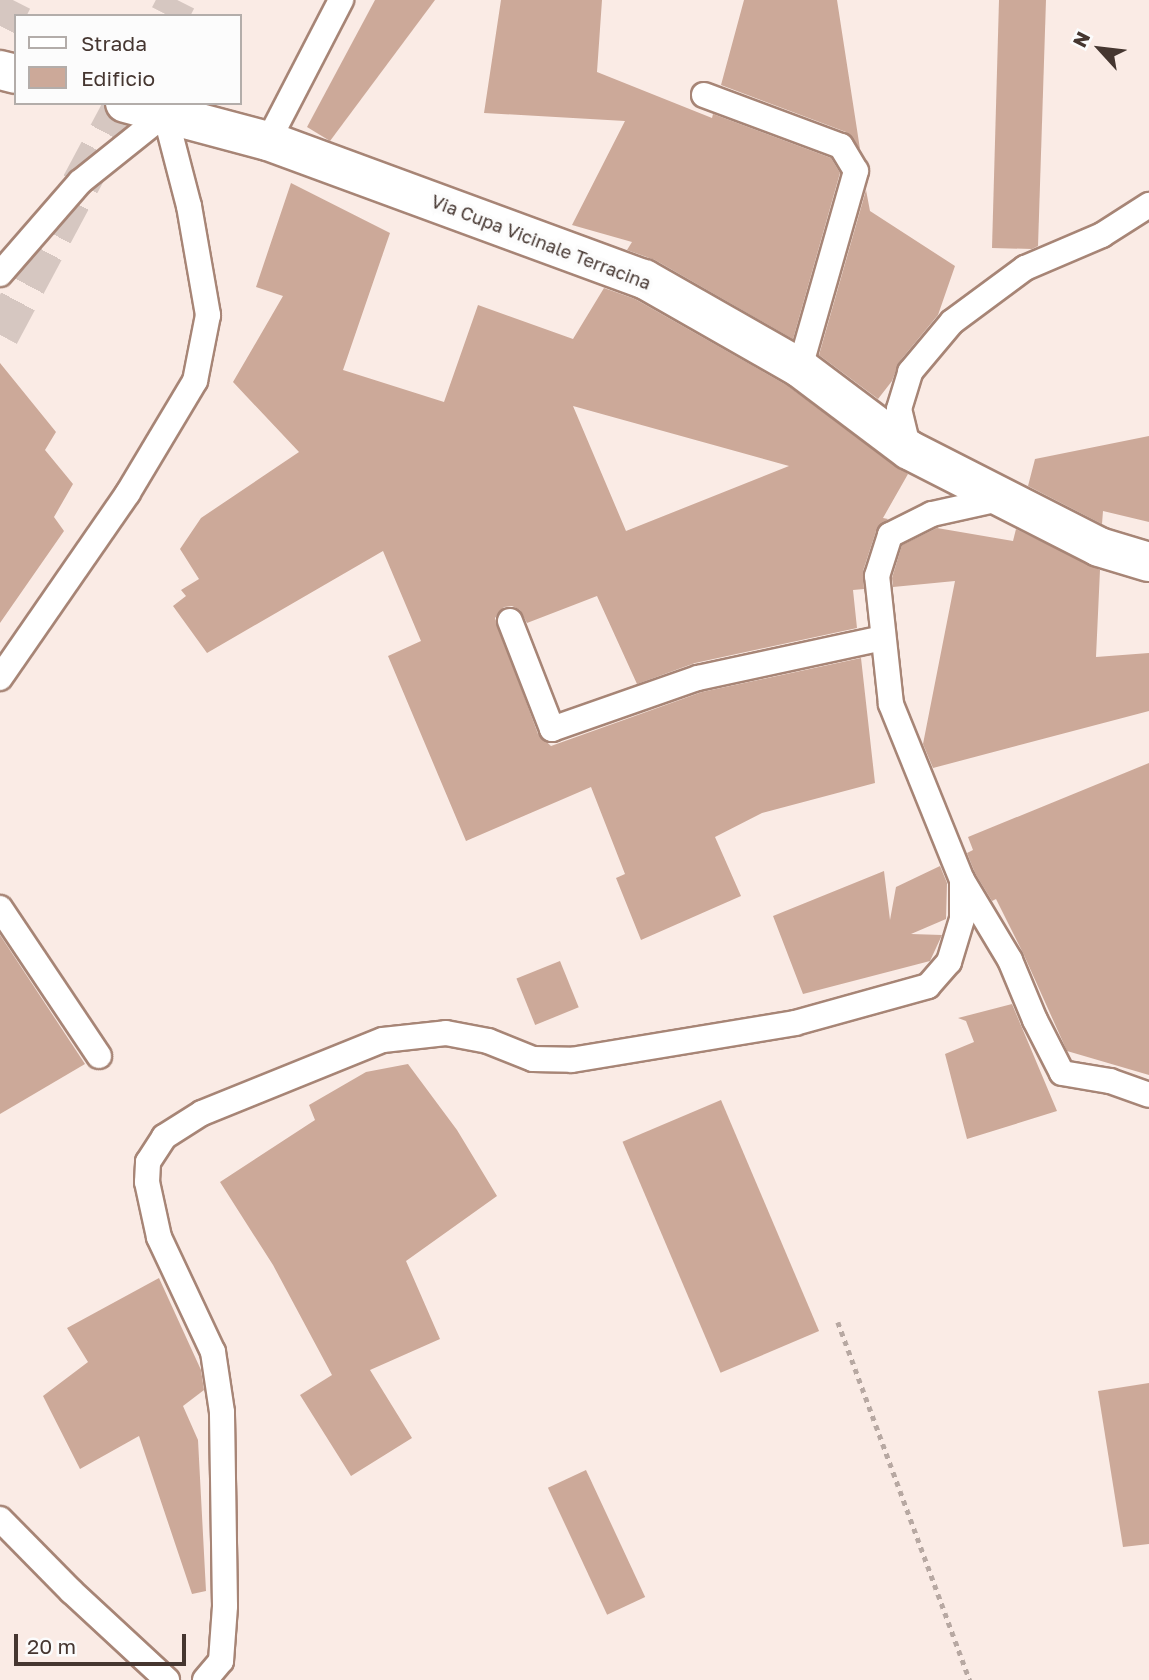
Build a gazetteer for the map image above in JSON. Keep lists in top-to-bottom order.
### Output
{
  "streets": {
    "street": ["Via Cupa Vicinale Terracina"]
  },
  "legend": ["Strada", "Edificio"],
  "scale_bar": "20 m",
  "north": "top left"
}
